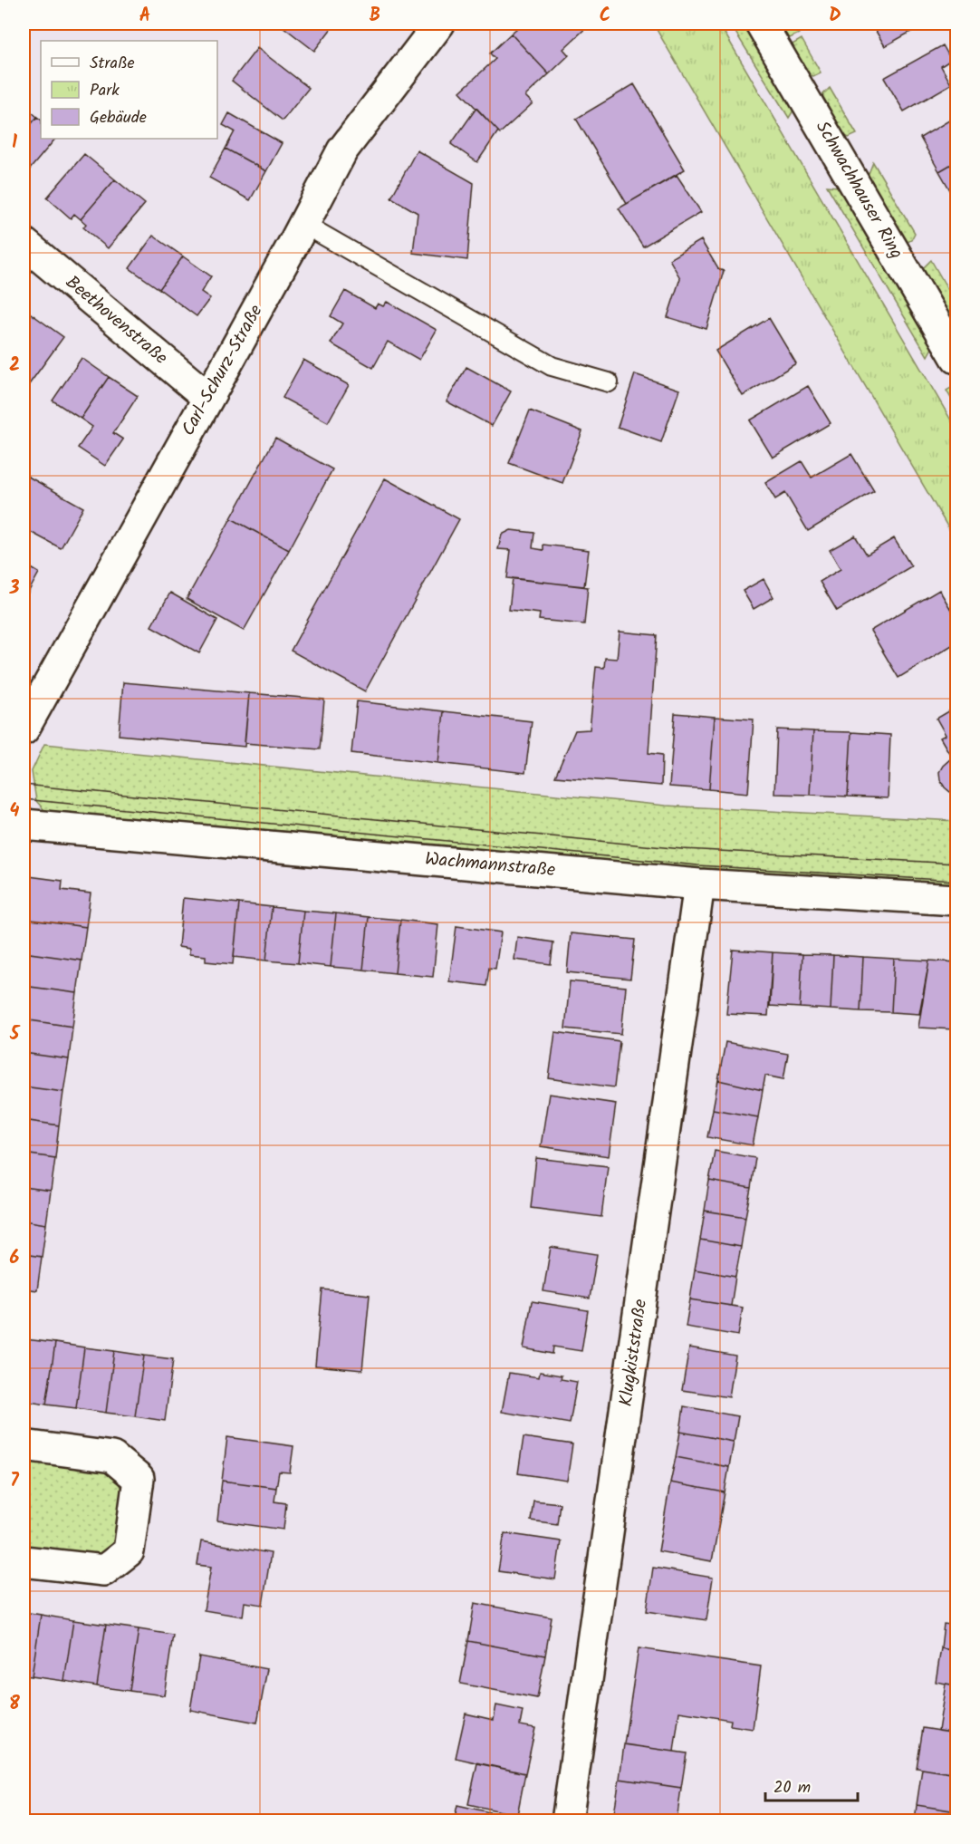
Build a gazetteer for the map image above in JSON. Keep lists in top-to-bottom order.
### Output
{
  "streets": {
    "street": [
      "Schwachhauser Ring",
      "Beethovenstraße",
      "Carl-Schurz-Straße",
      "Wachmannstraße",
      "Klugkiststraße"
    ]
  },
  "crossings": [
    ["Beethovenstraße", "Carl-Schurz-Straße"],
    ["Wachmannstraße", "Klugkiststraße"]
  ],
  "legend": ["Straße", "Park", "Gebäude"],
  "scale_bar": "20 m",
  "grid": {
    "columns": [
      "A",
      "B",
      "C",
      "D"
    ],
    "rows": [
      "1",
      "2",
      "3",
      "4",
      "5",
      "6",
      "7",
      "8"
    ]
  }
}
